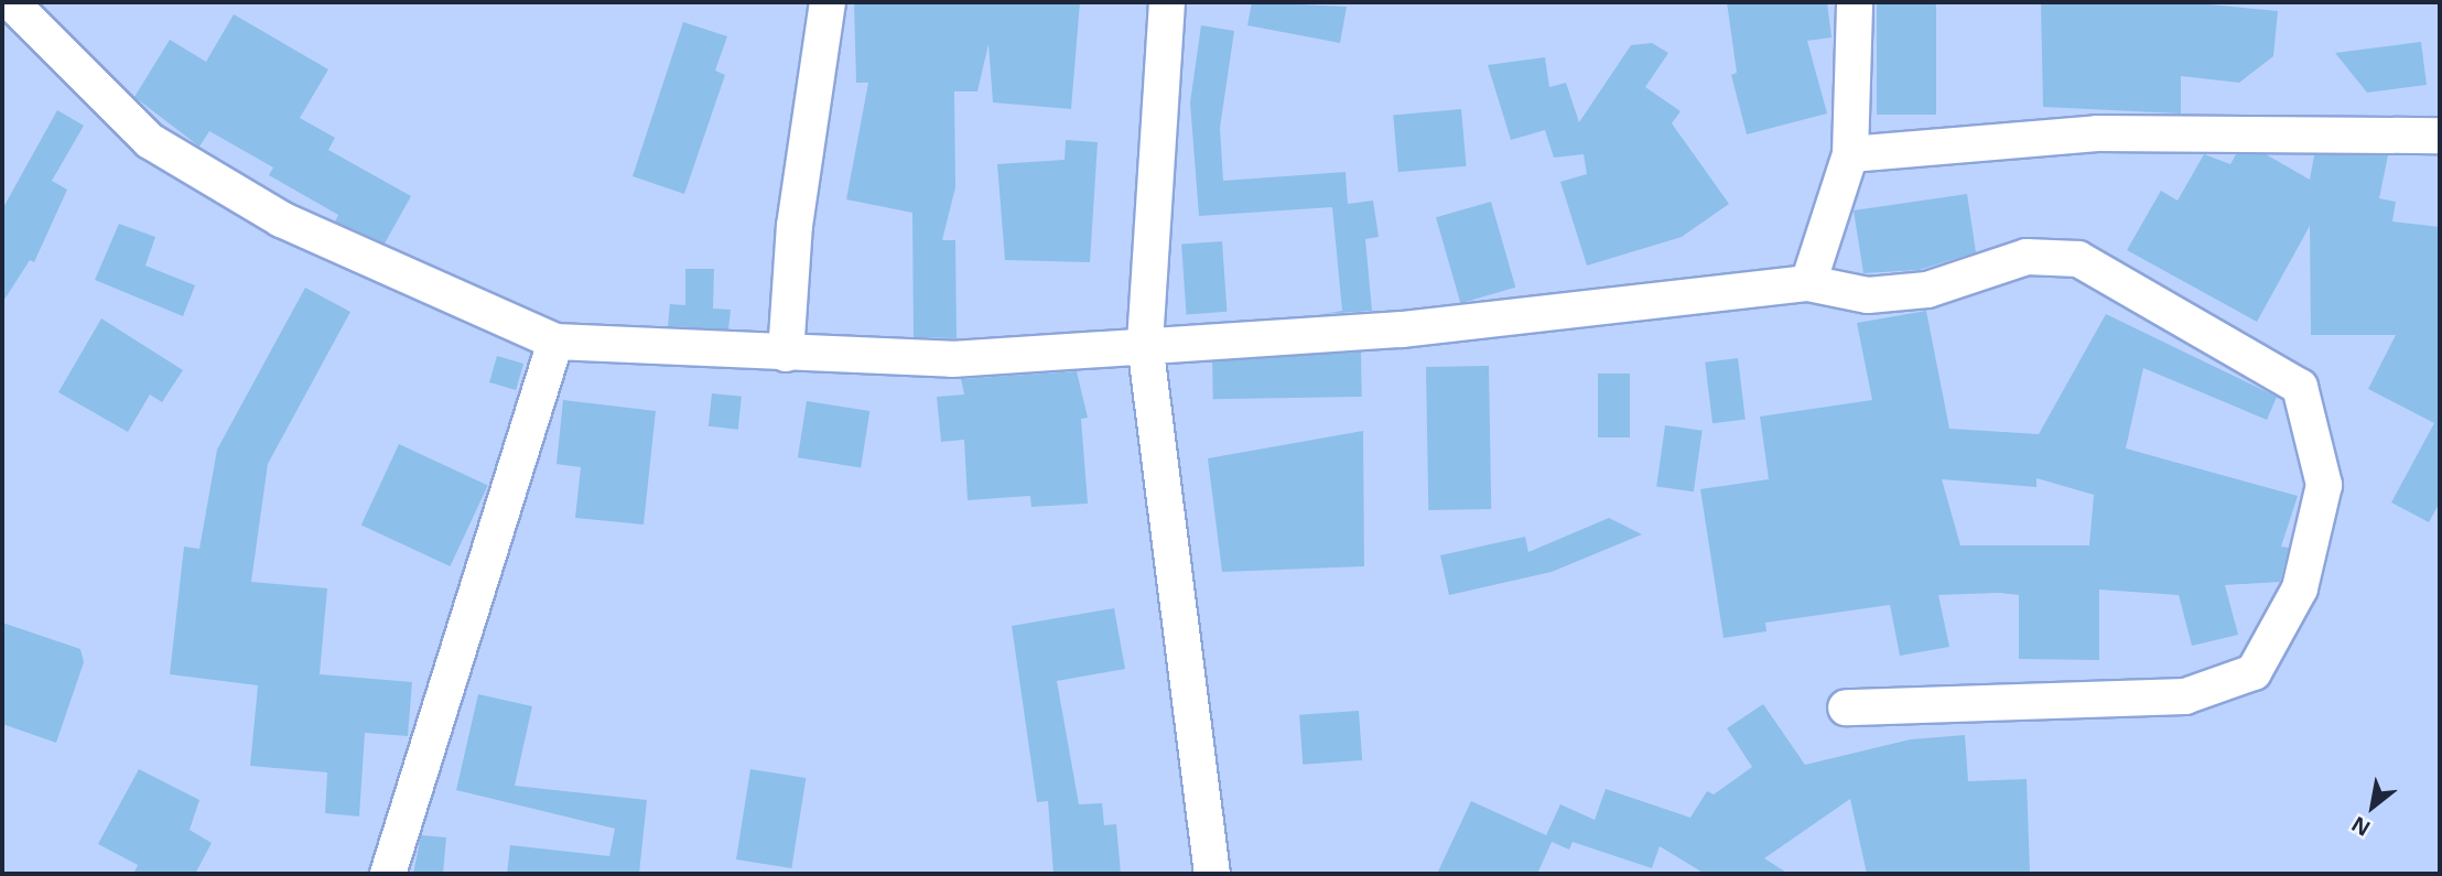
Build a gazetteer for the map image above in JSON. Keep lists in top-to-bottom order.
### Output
{
  "north": "bottom left"
}
